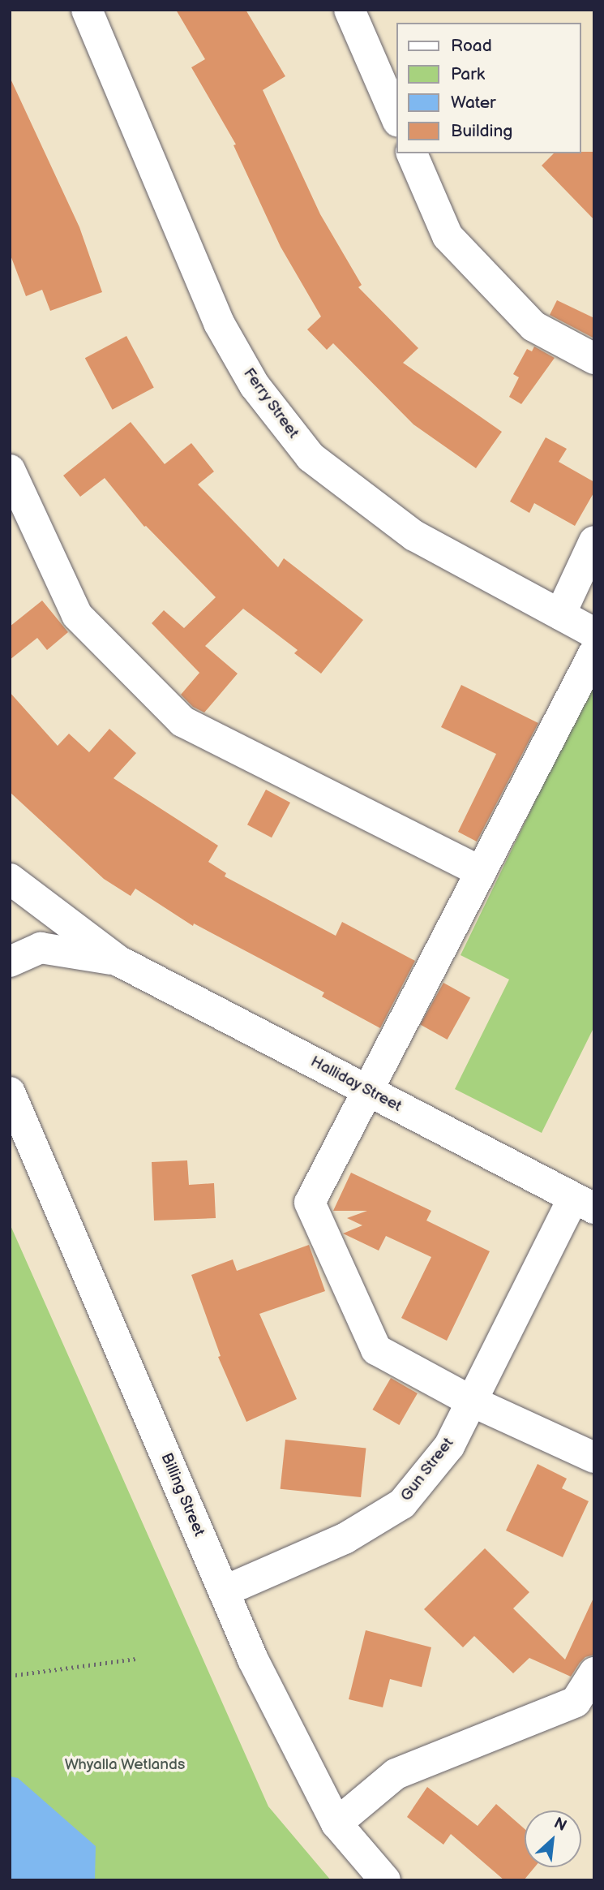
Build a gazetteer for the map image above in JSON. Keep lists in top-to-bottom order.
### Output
{
  "streets": {
    "street": [
      "Ferry Street",
      "Halliday Street",
      "Gun Street",
      "Billing Street"
    ]
  },
  "crossings": [
    ["Halliday Street", "Gun Street"],
    ["Gun Street", "Billing Street"]
  ],
  "parks": ["Whyalla Wetlands"],
  "legend": [
    "Road",
    "Park",
    "Water",
    "Building"
  ],
  "north": "top right"
}
